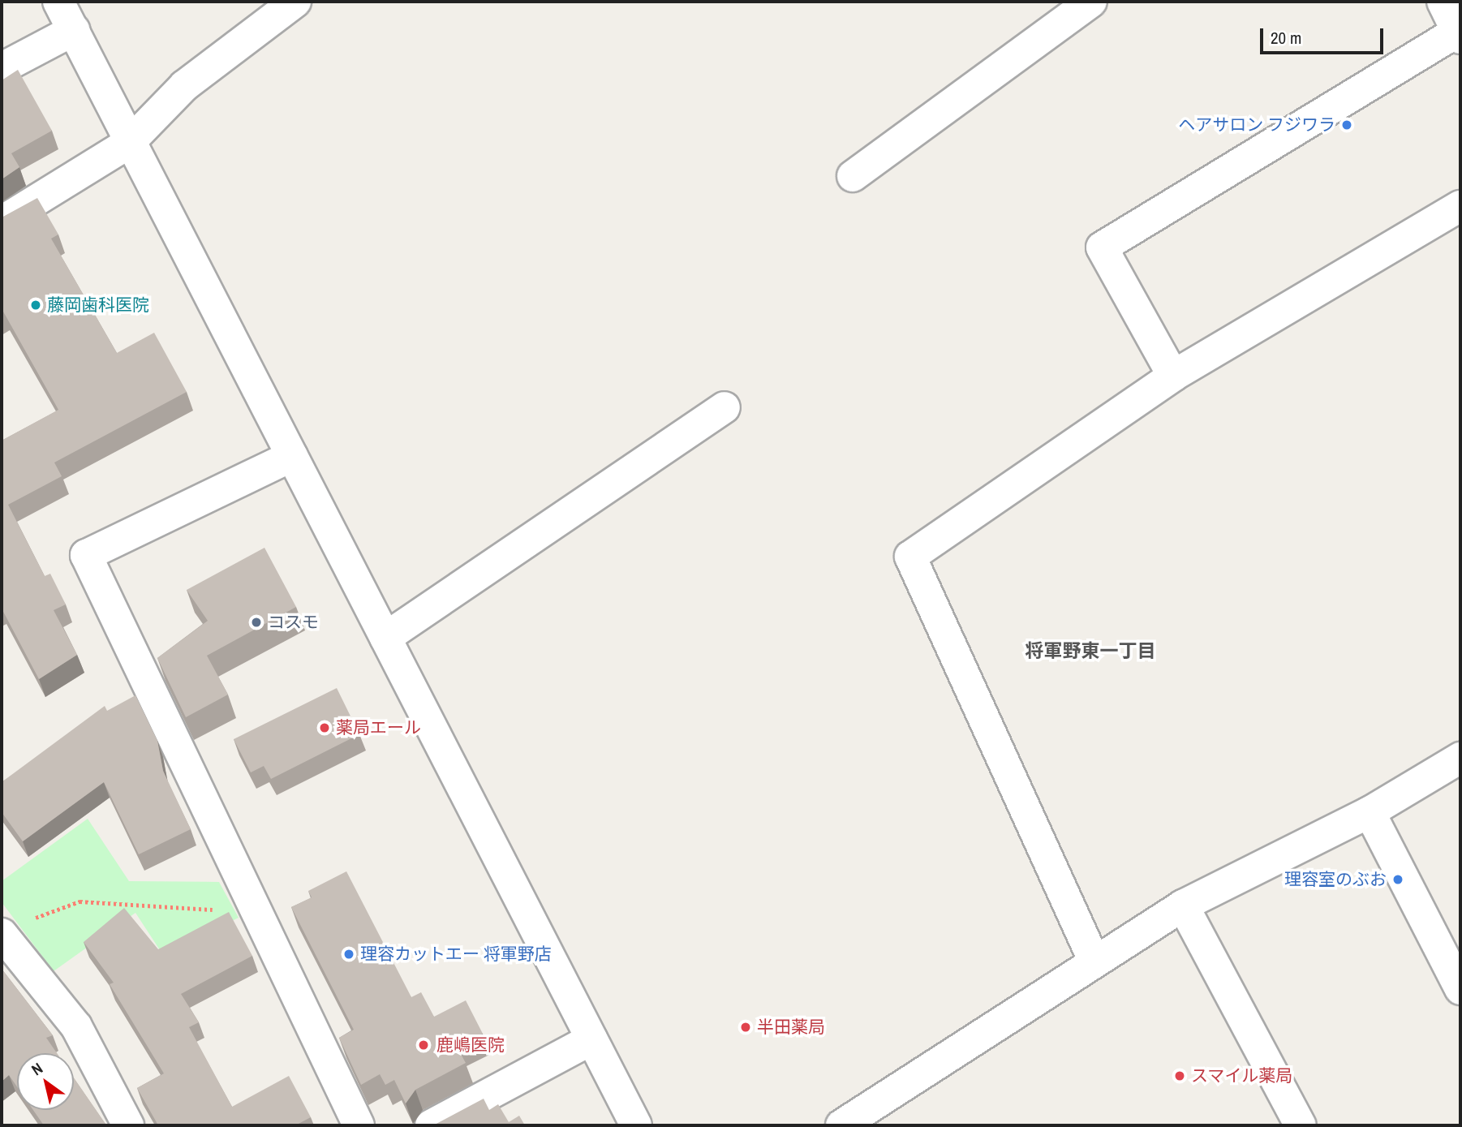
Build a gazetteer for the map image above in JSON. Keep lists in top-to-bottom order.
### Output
{
  "districts": ["将軍野東一丁目"],
  "places": [
    "ヘアサロン フジワラ",
    "藤岡歯科医院",
    "コスモ",
    "薬局エール",
    "理容室のぶお",
    "理容カットエー 将軍野店",
    "半田薬局",
    "鹿嶋医院",
    "スマイル薬局"
  ],
  "scale_bar": "20 m",
  "north": "top left"
}
